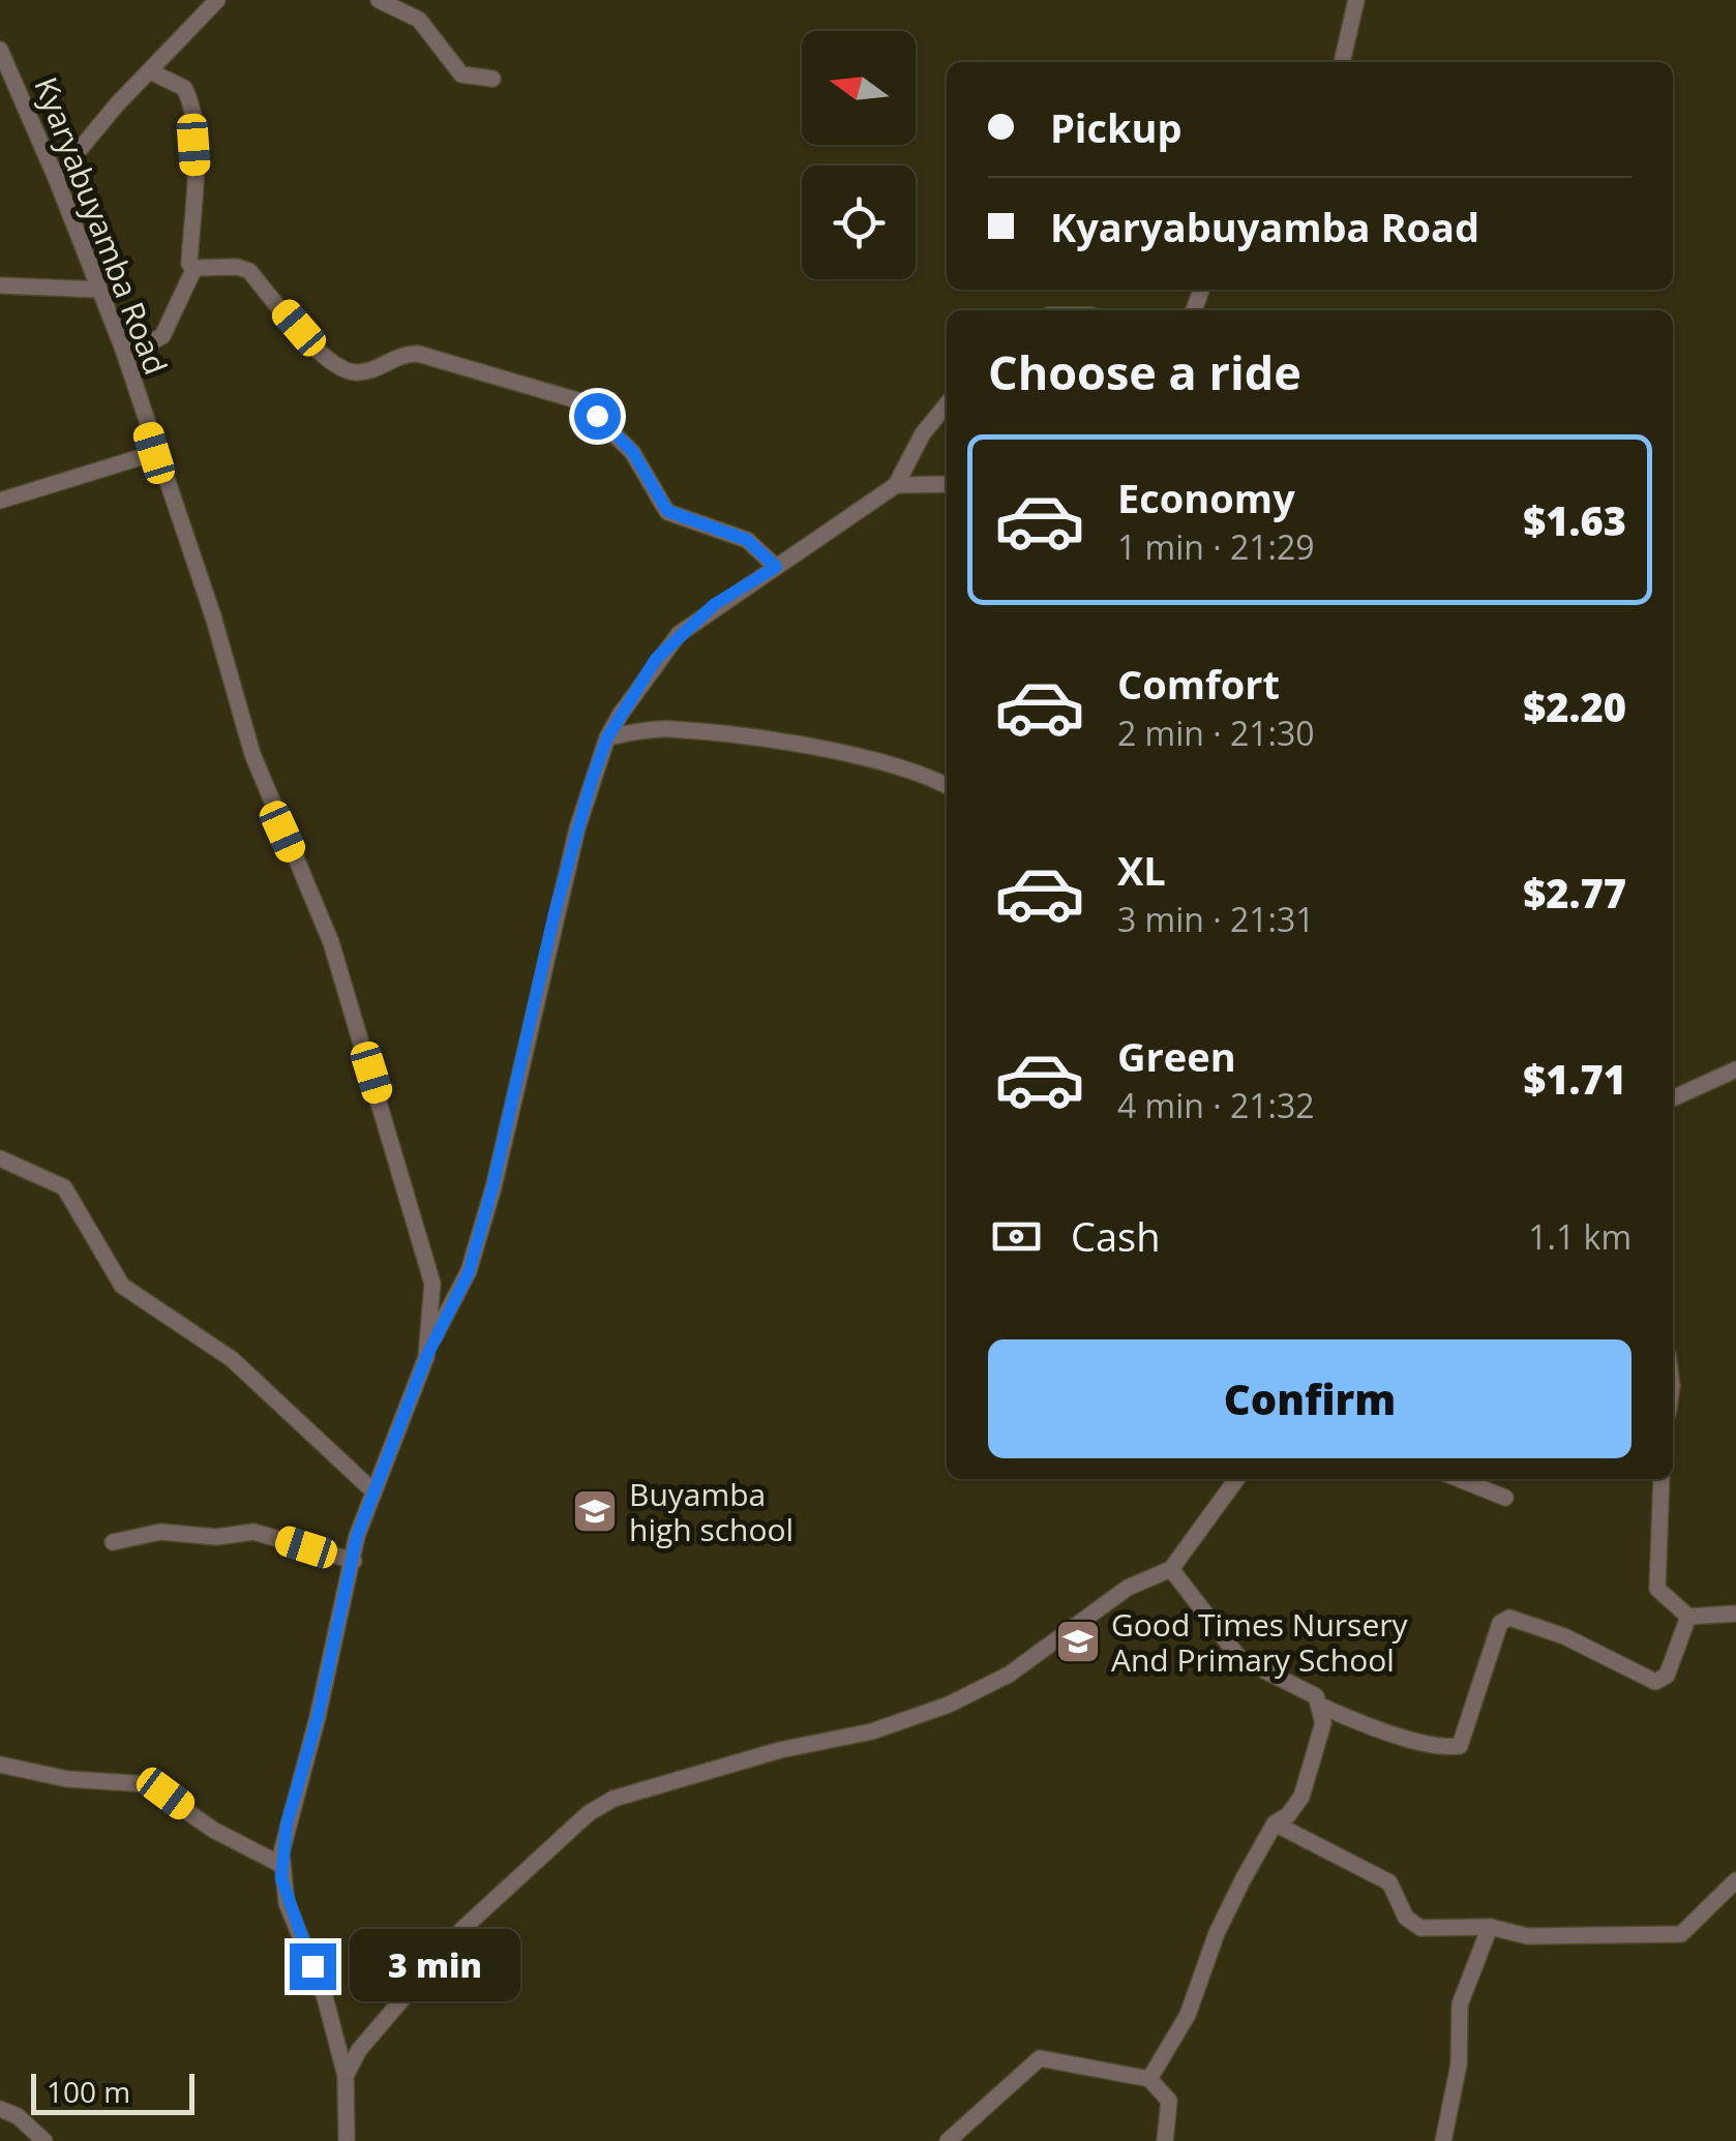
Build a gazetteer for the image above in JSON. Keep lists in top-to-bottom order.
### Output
{
  "streets": {
    "street": ["Kyaryabuyamba Road"]
  },
  "places": {
    "school or university": ["Buyamba high school", "Good Times Nursery And Primary School"]
  },
  "scale_bar": "100 m",
  "north": "left",
  "page": {
    "banner": ["Pickup", "Kyaryabuyamba Road"],
    "heading": "Choose a ride",
    "list": [
      {
        "name": "Economy",
        "note": "1 min · 21:29",
        "value": "$1.63"
      },
      {
        "name": "Comfort",
        "note": "2 min · 21:30",
        "value": "$2.20"
      },
      {
        "name": "XL",
        "note": "3 min · 21:31",
        "value": "$2.77"
      },
      {
        "name": "Green",
        "note": "4 min · 21:32",
        "value": "$1.71"
      }
    ],
    "pay": ["Cash", "1.1 km"],
    "buttons": "Confirm",
    "bubble": "3 min",
    "scale": "100 m"
  }
}
